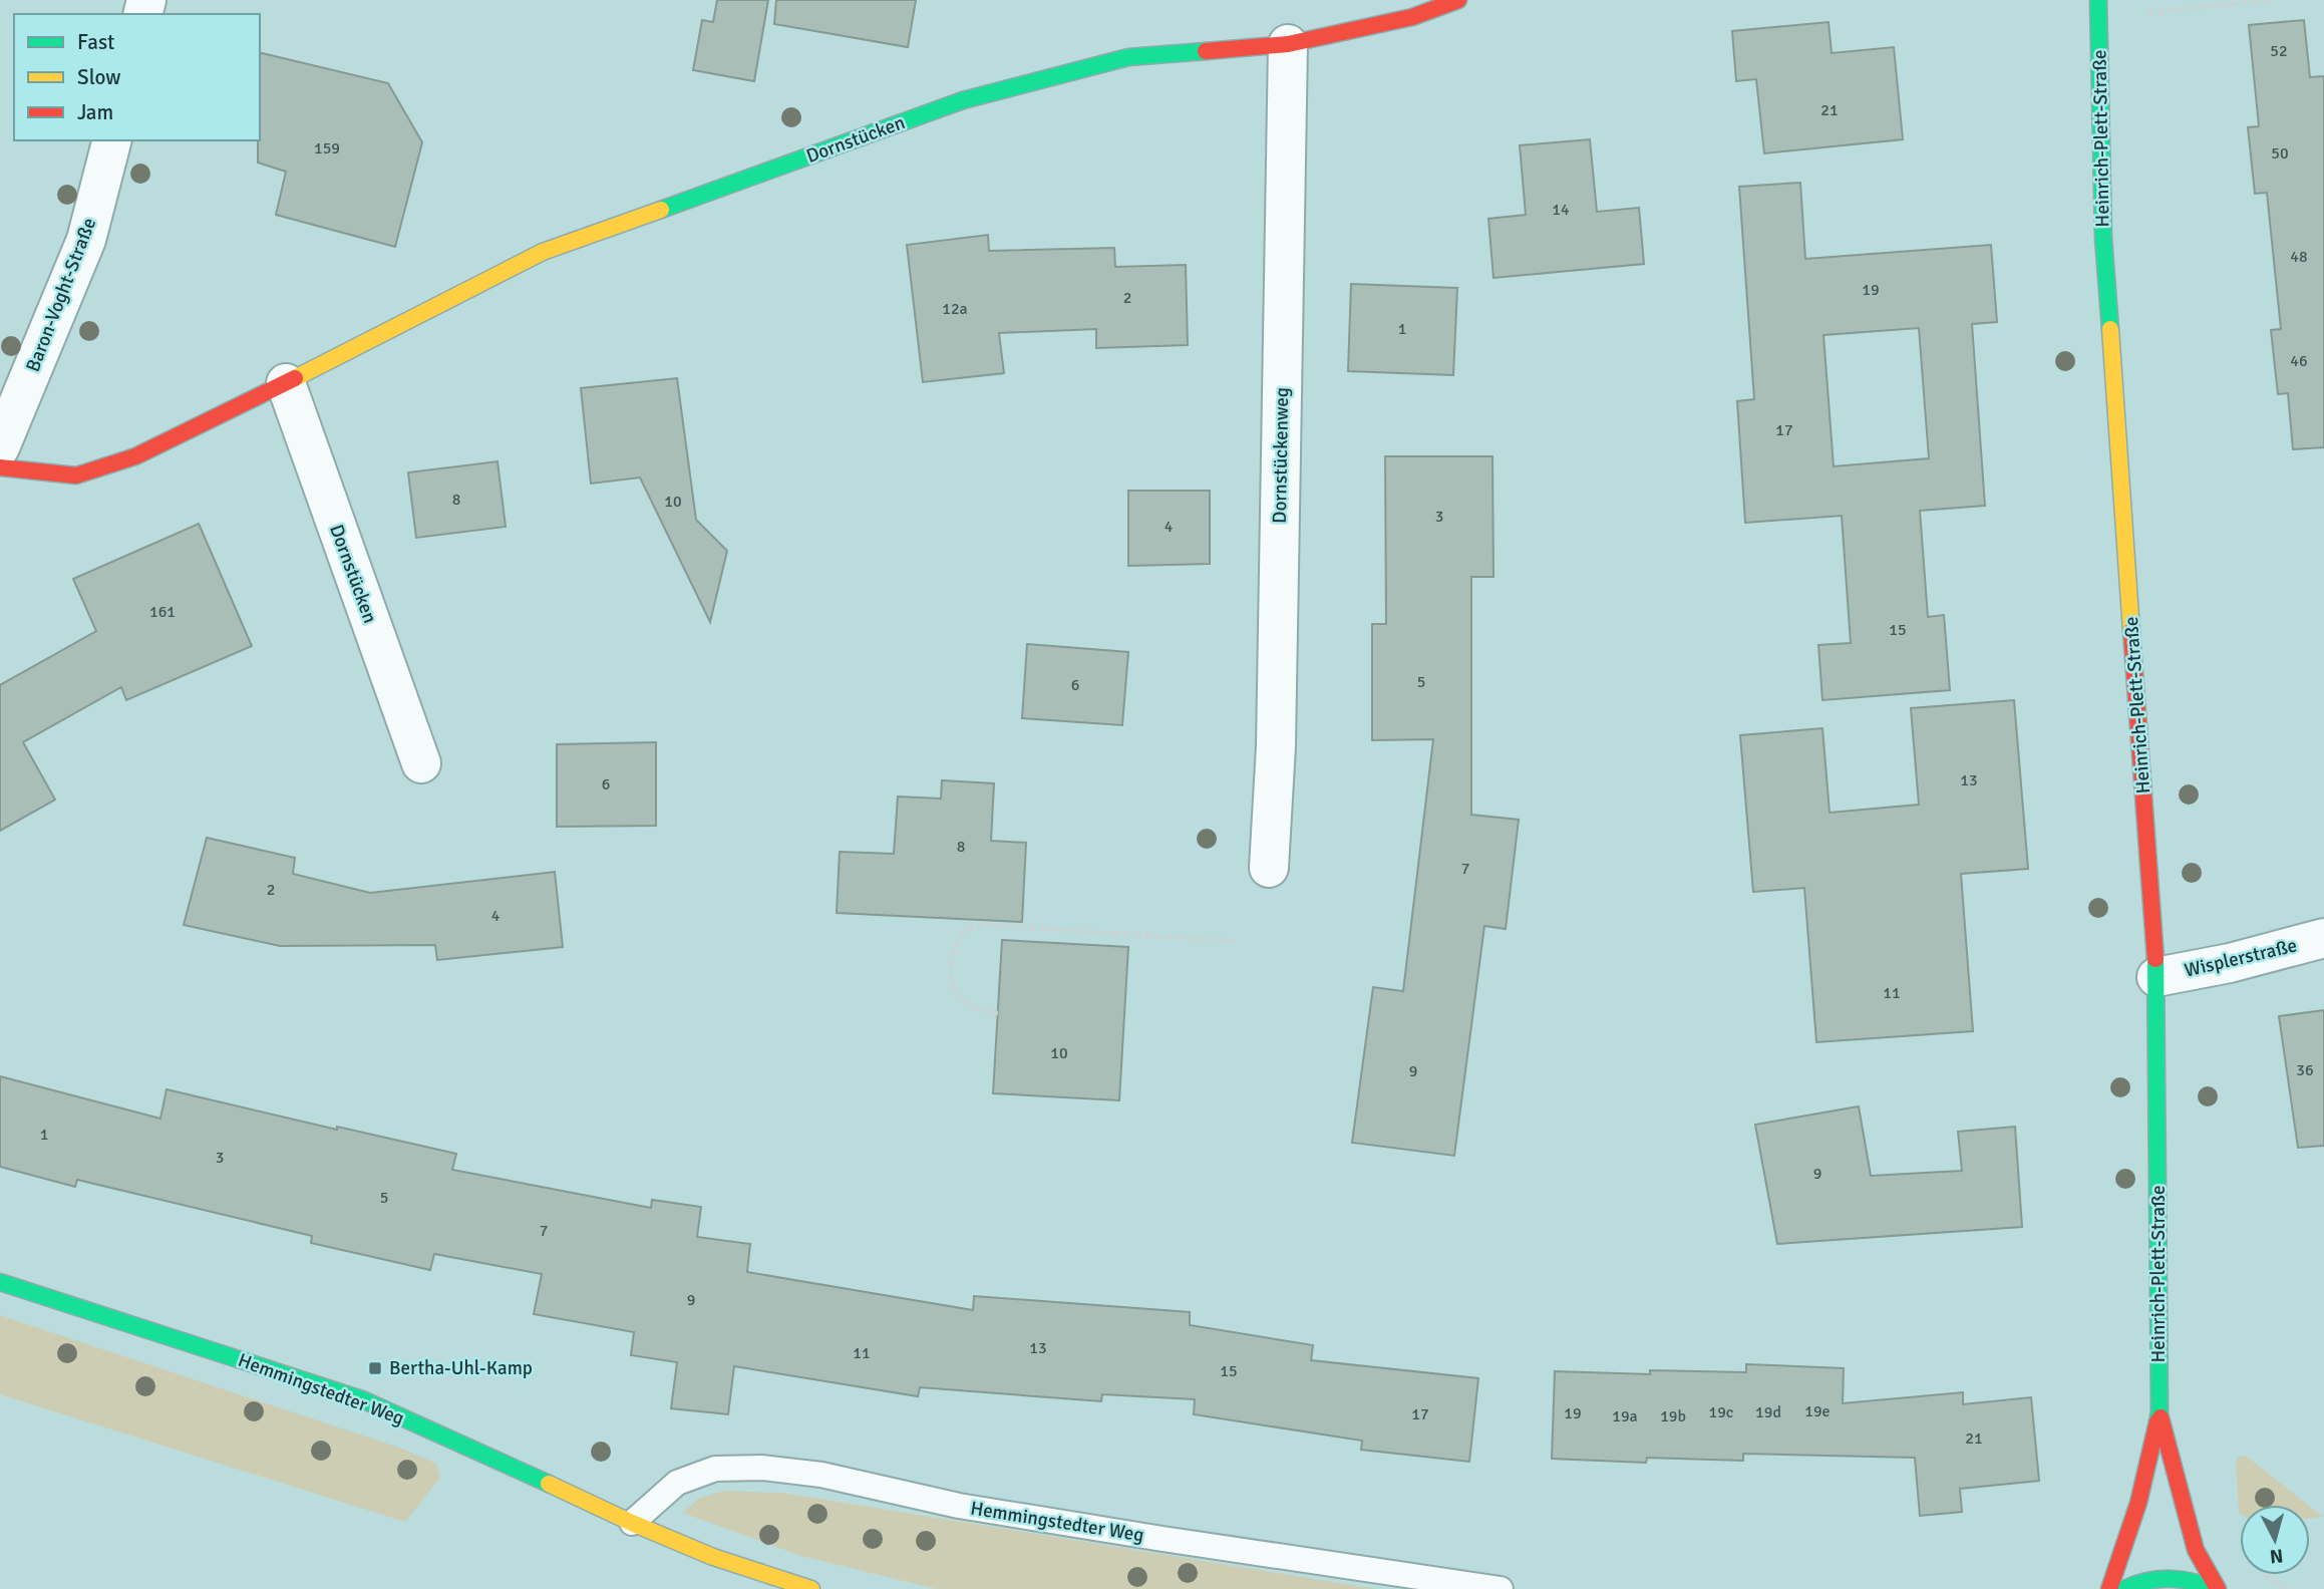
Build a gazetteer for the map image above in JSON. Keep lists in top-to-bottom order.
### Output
{
  "streets": {
    "street": [
      "Heinrich-Plett-Straße",
      "Dornstücken",
      "Baron-Voght-Straße",
      "Dornstückenweg",
      "Wisplerstraße",
      "Hemmingstedter Weg"
    ]
  },
  "crossings": [
    ["Heinrich-Plett-Straße", "Wisplerstraße"],
    ["Dornstücken", "Dornstückenweg"]
  ],
  "places": {
    "transit": ["Bertha-Uhl-Kamp"]
  },
  "house_numbers": [
    "52",
    "21",
    "159",
    "50",
    "14",
    "48",
    "19",
    "2",
    "12a",
    "1",
    "46",
    "17",
    "8",
    "10",
    "3",
    "4",
    "161",
    "15",
    "5",
    "6",
    "13",
    "6",
    "8",
    "7",
    "2",
    "4",
    "11",
    "10",
    "36",
    "9",
    "1",
    "3",
    "9",
    "5",
    "7",
    "9",
    "13",
    "11",
    "15",
    "19e",
    "19c",
    "19d",
    "19",
    "17",
    "19a",
    "19b",
    "21"
  ],
  "legend": ["Fast", "Slow", "Jam"],
  "north": "bottom"
}
